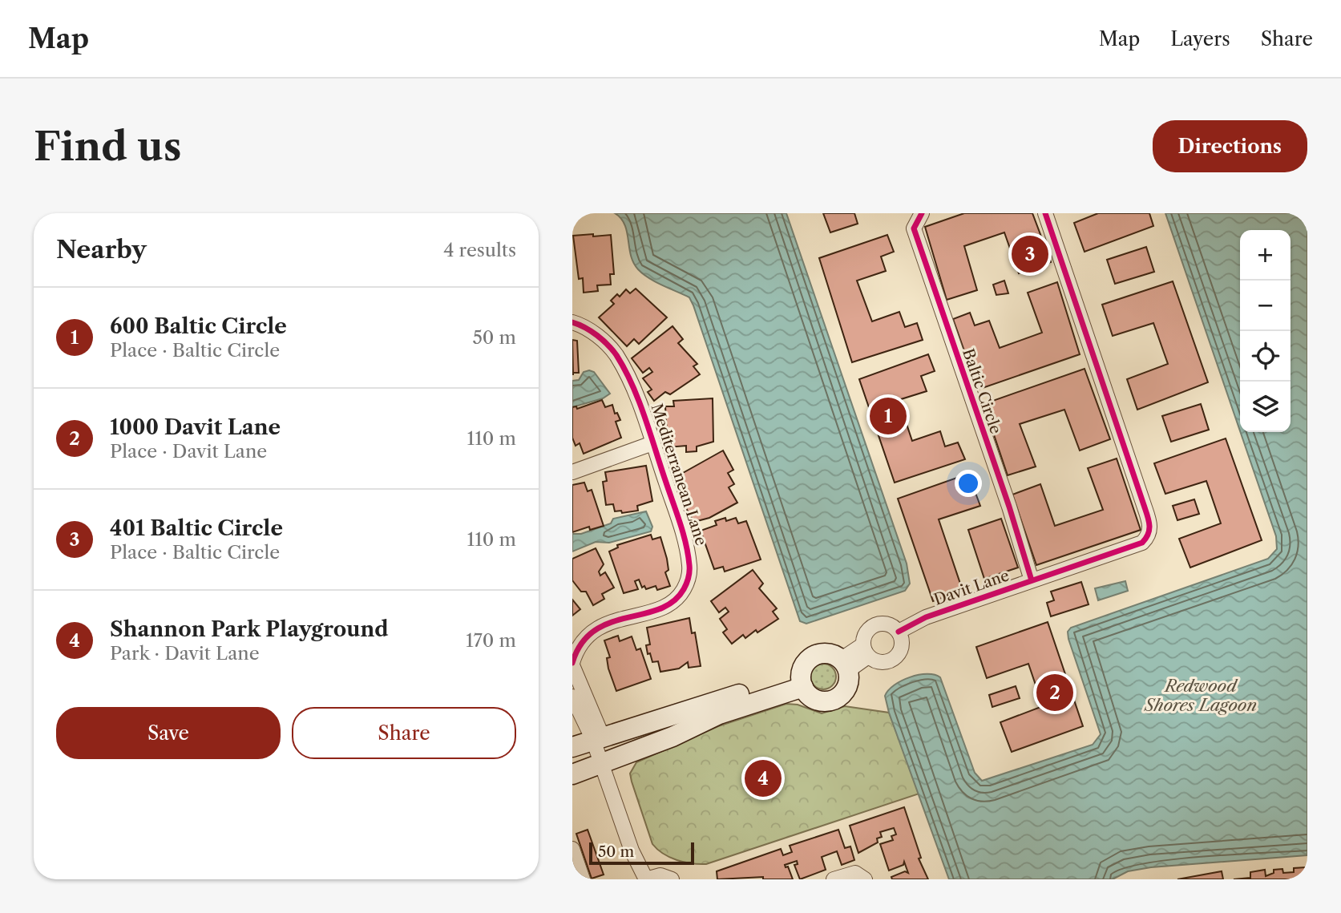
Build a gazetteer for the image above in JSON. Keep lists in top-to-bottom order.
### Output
{
  "streets": {
    "street": ["Baltic Circle", "Mediterranean Lane", "Davit Lane"]
  },
  "crossings": [
    ["Baltic Circle", "Davit Lane"]
  ],
  "water": ["Redwood Shores Lagoon"],
  "scale_bar": "50 m",
  "page": {
    "header": "Map",
    "nav": ["Map", "Layers", "Share"],
    "buttons": [
      "Directions",
      ["Save", "Share"]
    ],
    "title": "Find us",
    "heading": ["Nearby", "4 results"],
    "map_buttons": ["+", "−"],
    "pins": [
      "3",
      "1",
      "2",
      "4"
    ],
    "list": [
      {
        "mark": "1",
        "name": "600 Baltic Circle",
        "note": "Place · Baltic Circle",
        "value": "50 m"
      },
      {
        "mark": "2",
        "name": "1000 Davit Lane",
        "note": "Place · Davit Lane",
        "value": "110 m"
      },
      {
        "mark": "3",
        "name": "401 Baltic Circle",
        "note": "Place · Baltic Circle",
        "value": "110 m"
      },
      {
        "mark": "4",
        "name": "Shannon Park Playground",
        "note": "Park · Davit Lane",
        "value": "170 m"
      }
    ],
    "scale": "50 m"
  }
}
